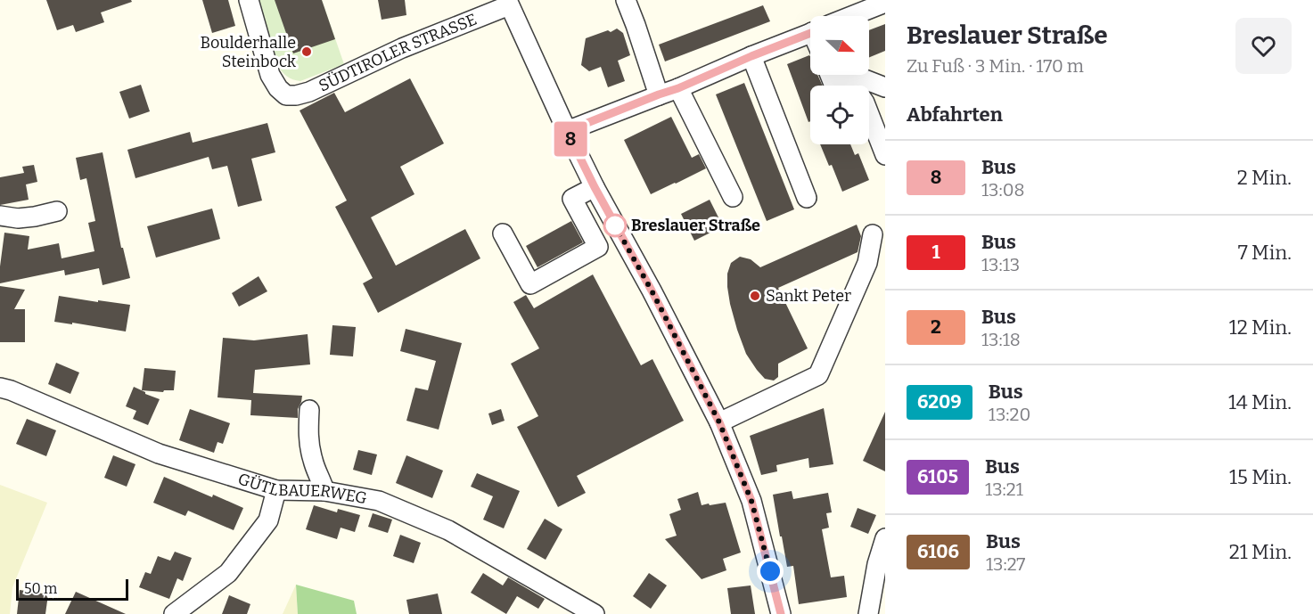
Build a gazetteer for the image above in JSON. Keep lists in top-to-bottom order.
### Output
{
  "streets": {
    "street": ["SÜDTIROLER STRASSE", "GÜTLBAUERWEG"]
  },
  "places": ["Boulderhalle Steinbock", "Breslauer Straße", "Sankt Peter"],
  "lines": ["bus line 8"],
  "scale_bar": "50 m",
  "north": "right",
  "page": {
    "on_map": "8",
    "heading": [
      ["Breslauer Straße", "Zu Fuß · 3 Min. · 170 m"],
      "Abfahrten"
    ],
    "list": [
      {
        "mark": "8",
        "name": "Bus",
        "note": "13:08",
        "value": "2 Min."
      },
      {
        "mark": "1",
        "name": "Bus",
        "note": "13:13",
        "value": "7 Min."
      },
      {
        "mark": "2",
        "name": "Bus",
        "note": "13:18",
        "value": "12 Min."
      },
      {
        "mark": "6209",
        "name": "Bus",
        "note": "13:20",
        "value": "14 Min."
      },
      {
        "mark": "6105",
        "name": "Bus",
        "note": "13:21",
        "value": "15 Min."
      },
      {
        "mark": "6106",
        "name": "Bus",
        "note": "13:27",
        "value": "21 Min."
      }
    ],
    "scale": "50 m"
  }
}
